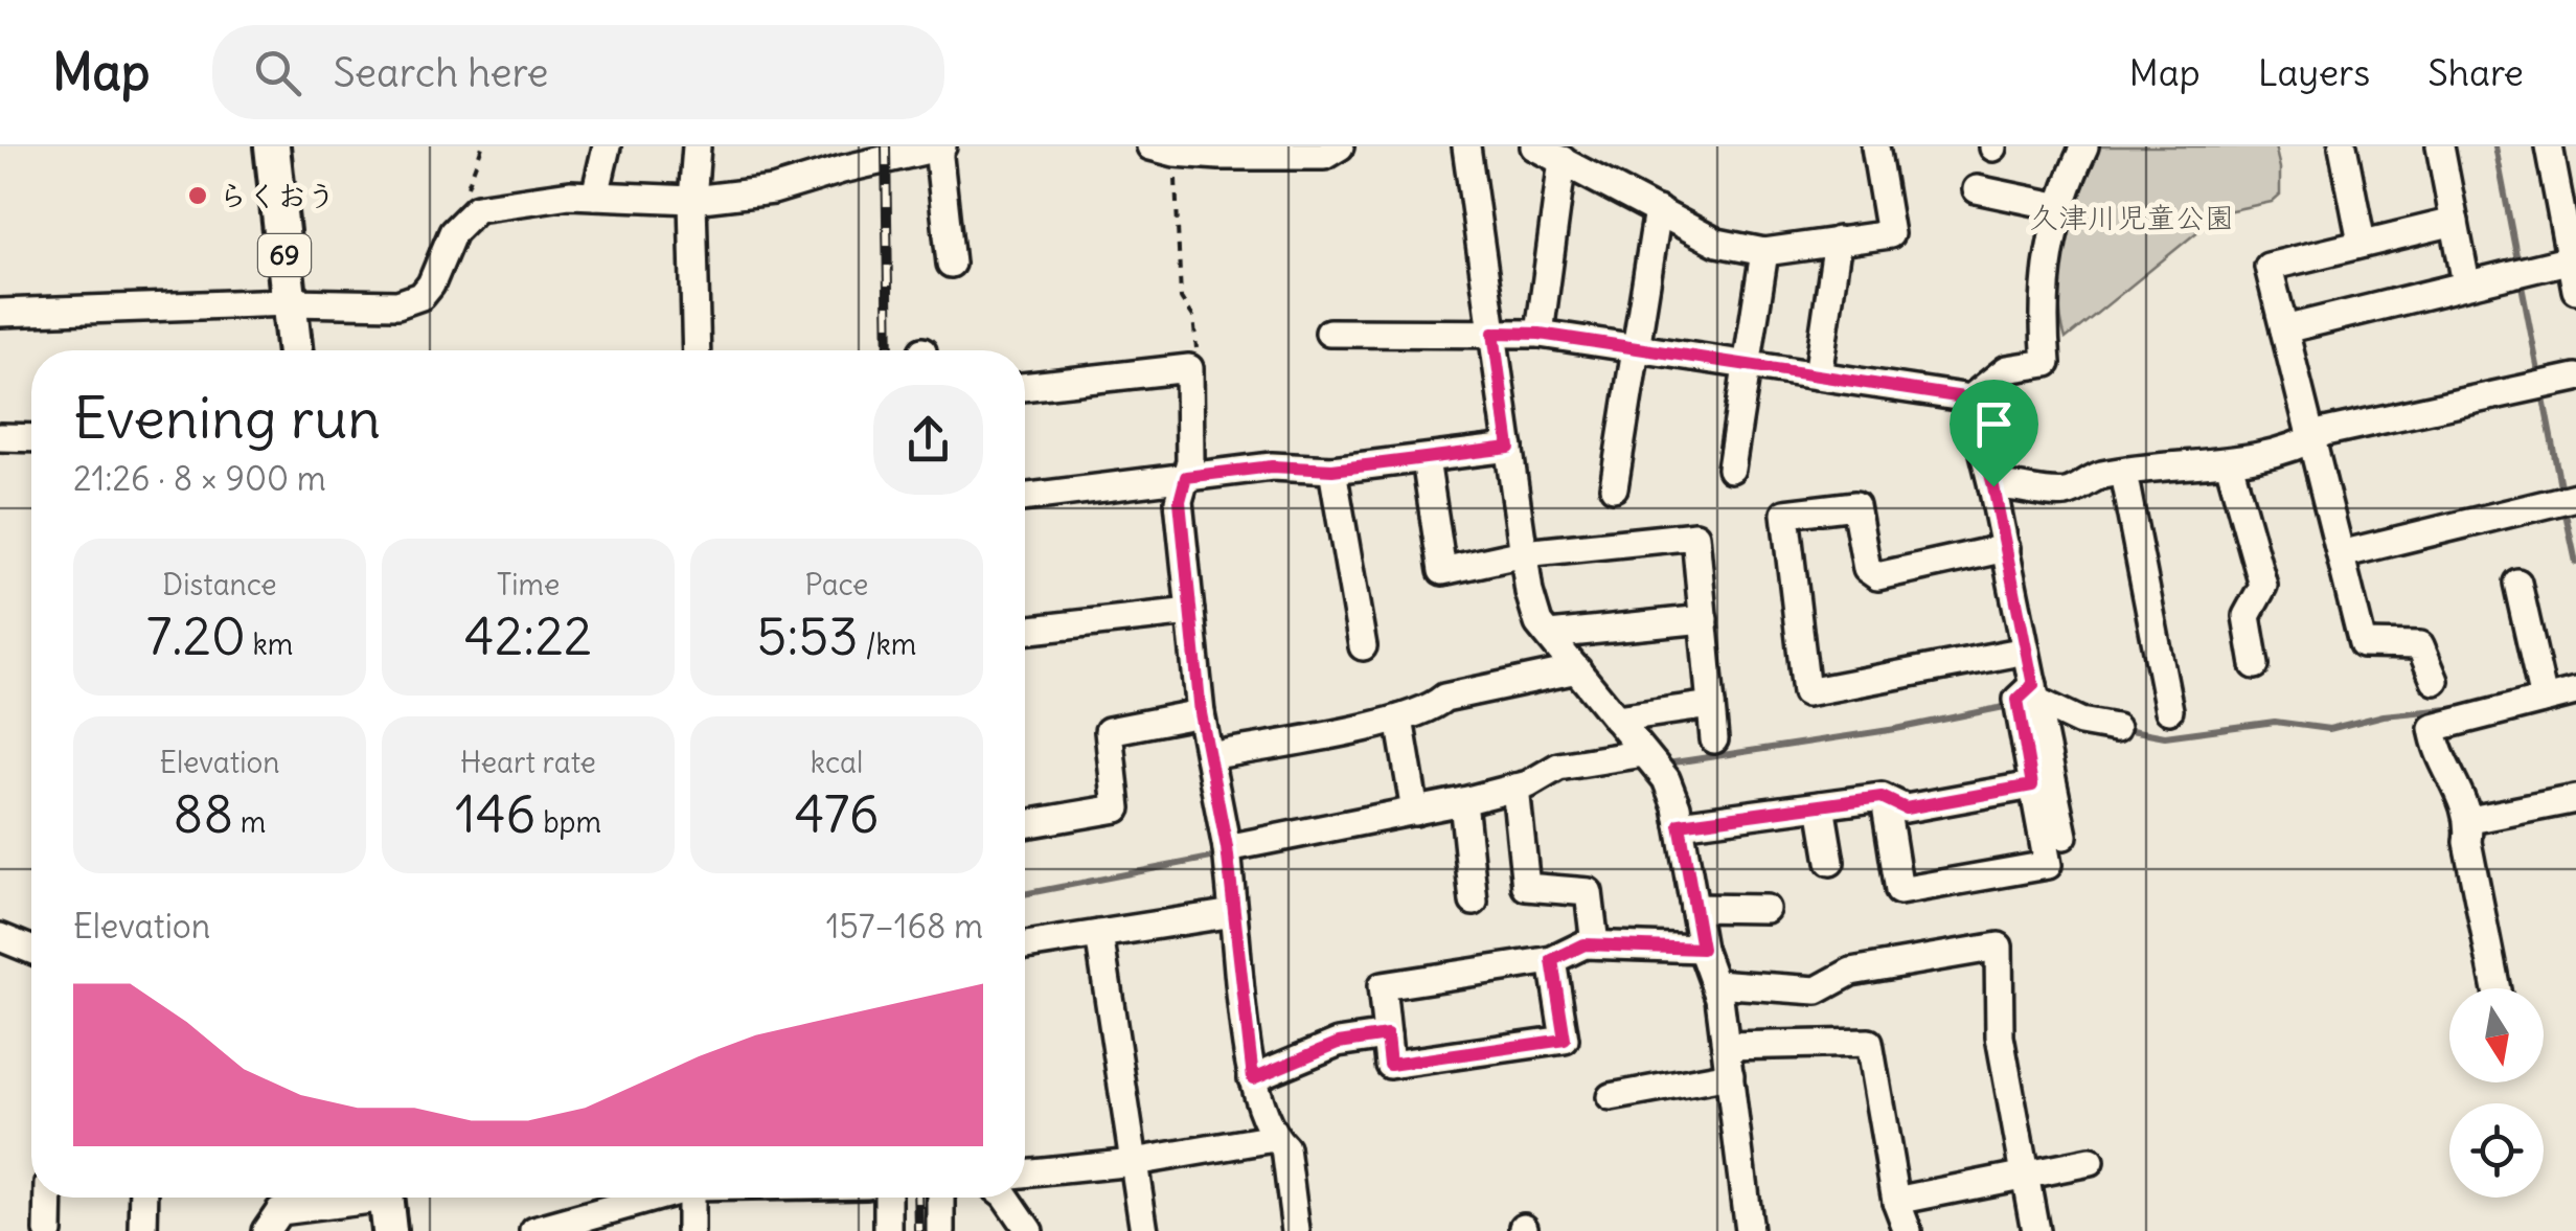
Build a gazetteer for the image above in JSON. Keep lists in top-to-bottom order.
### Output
{
  "streets": {
    "main road": ["69"]
  },
  "parks": ["久津川児童公園"],
  "places": ["らくおう"],
  "north": "bottom",
  "page": {
    "header": "Map",
    "search": "Search here",
    "nav": ["Map", "Layers", "Share"],
    "heading": ["Evening run", "21:26 · 8 × 900 m"],
    "stats": [
      ["Distance", "7.20 km"],
      ["Time", "42:22"],
      ["Pace", "5:53 /km"],
      ["Elevation", "88 m"],
      ["Heart rate", "146 bpm"],
      ["kcal", "476"]
    ],
    "chart": ["Elevation", "157–168 m"]
  }
}
